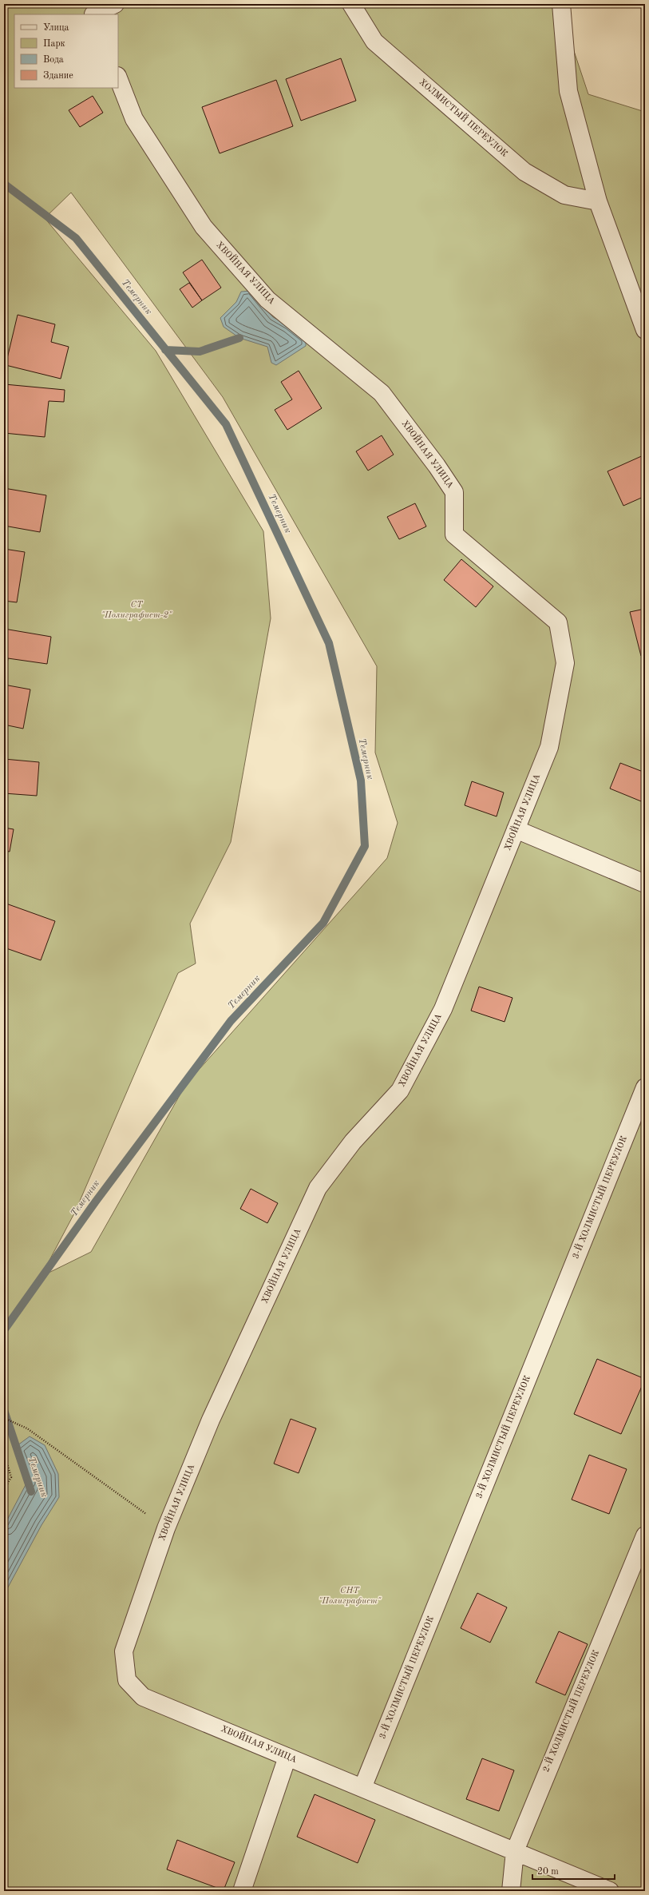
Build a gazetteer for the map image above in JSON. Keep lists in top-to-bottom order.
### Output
{
  "streets": {
    "street": [
      "ХОЛМИСТЫЙ ПЕРЕУЛОК",
      "ХВОЙНАЯ УЛИЦА",
      "3-Й ХОЛМИСТЫЙ ПЕРЕУЛОК",
      "2-Й ХОЛМИСТЫЙ ПЕРЕУЛОК"
    ]
  },
  "crossings": [
    ["ХВОЙНАЯ УЛИЦА", "3-Й ХОЛМИСТЫЙ ПЕРЕУЛОК"],
    ["ХВОЙНАЯ УЛИЦА", "2-Й ХОЛМИСТЫЙ ПЕРЕУЛОК"]
  ],
  "water": ["Темерник"],
  "parks": ["СТ \"Полиграфист-2\"", "СНТ \"Полиграфист\""],
  "legend": [
    "Улица",
    "Парк",
    "Вода",
    "Здание"
  ],
  "scale_bar": "20 m"
}
